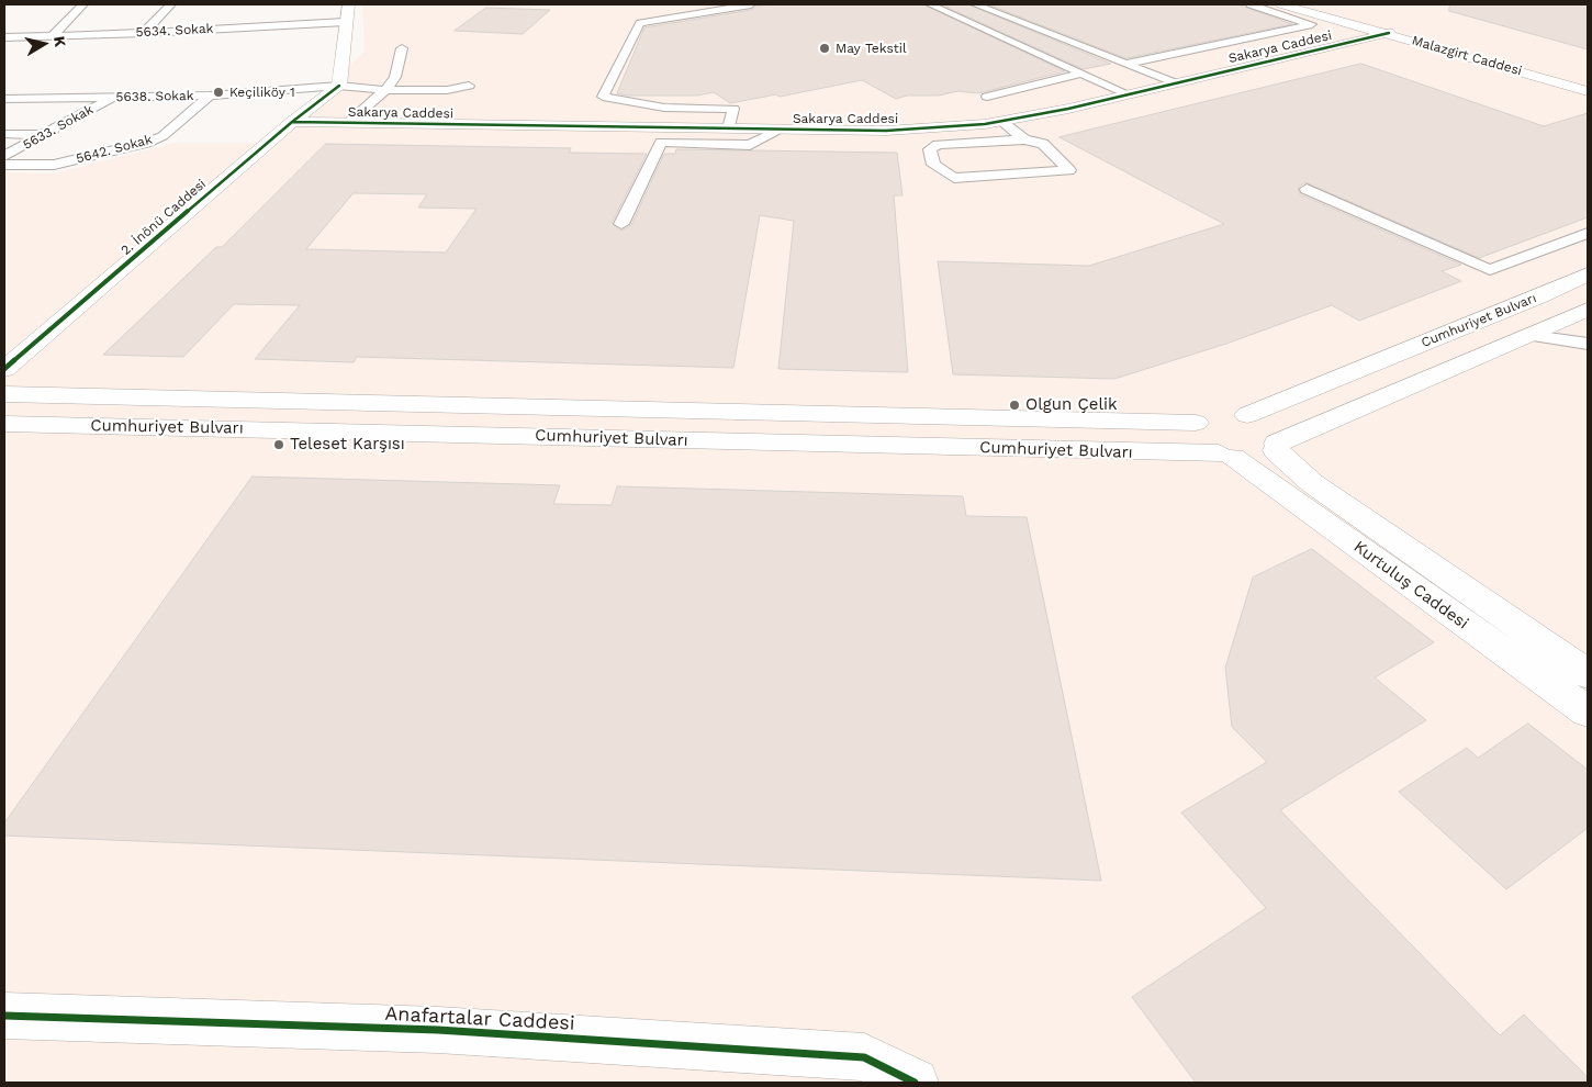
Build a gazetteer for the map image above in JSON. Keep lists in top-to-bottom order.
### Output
{
  "streets": {
    "street": [
      "5634. Sokak",
      "Sakarya Caddesi",
      "Malazgirt Caddesi",
      "5638. Sokak",
      "5633. Sokak",
      "5642. Sokak",
      "2. İnönü Caddesi",
      "Cumhuriyet Bulvarı",
      "Kurtuluş Caddesi",
      "Anafartalar Caddesi"
    ]
  },
  "crossings": [
    ["Sakarya Caddesi", "Malazgirt Caddesi"],
    ["Sakarya Caddesi", "2. İnönü Caddesi"],
    ["5638. Sokak", "5633. Sokak"],
    ["5638. Sokak", "5642. Sokak"],
    ["5638. Sokak", "2. İnönü Caddesi"],
    ["Cumhuriyet Bulvarı", "Kurtuluş Caddesi"]
  ],
  "places": [
    "May Tekstil",
    "Keçiliköy 1",
    "Olgun Çelik",
    "Teleset Karşısı"
  ],
  "north": "right"
}
